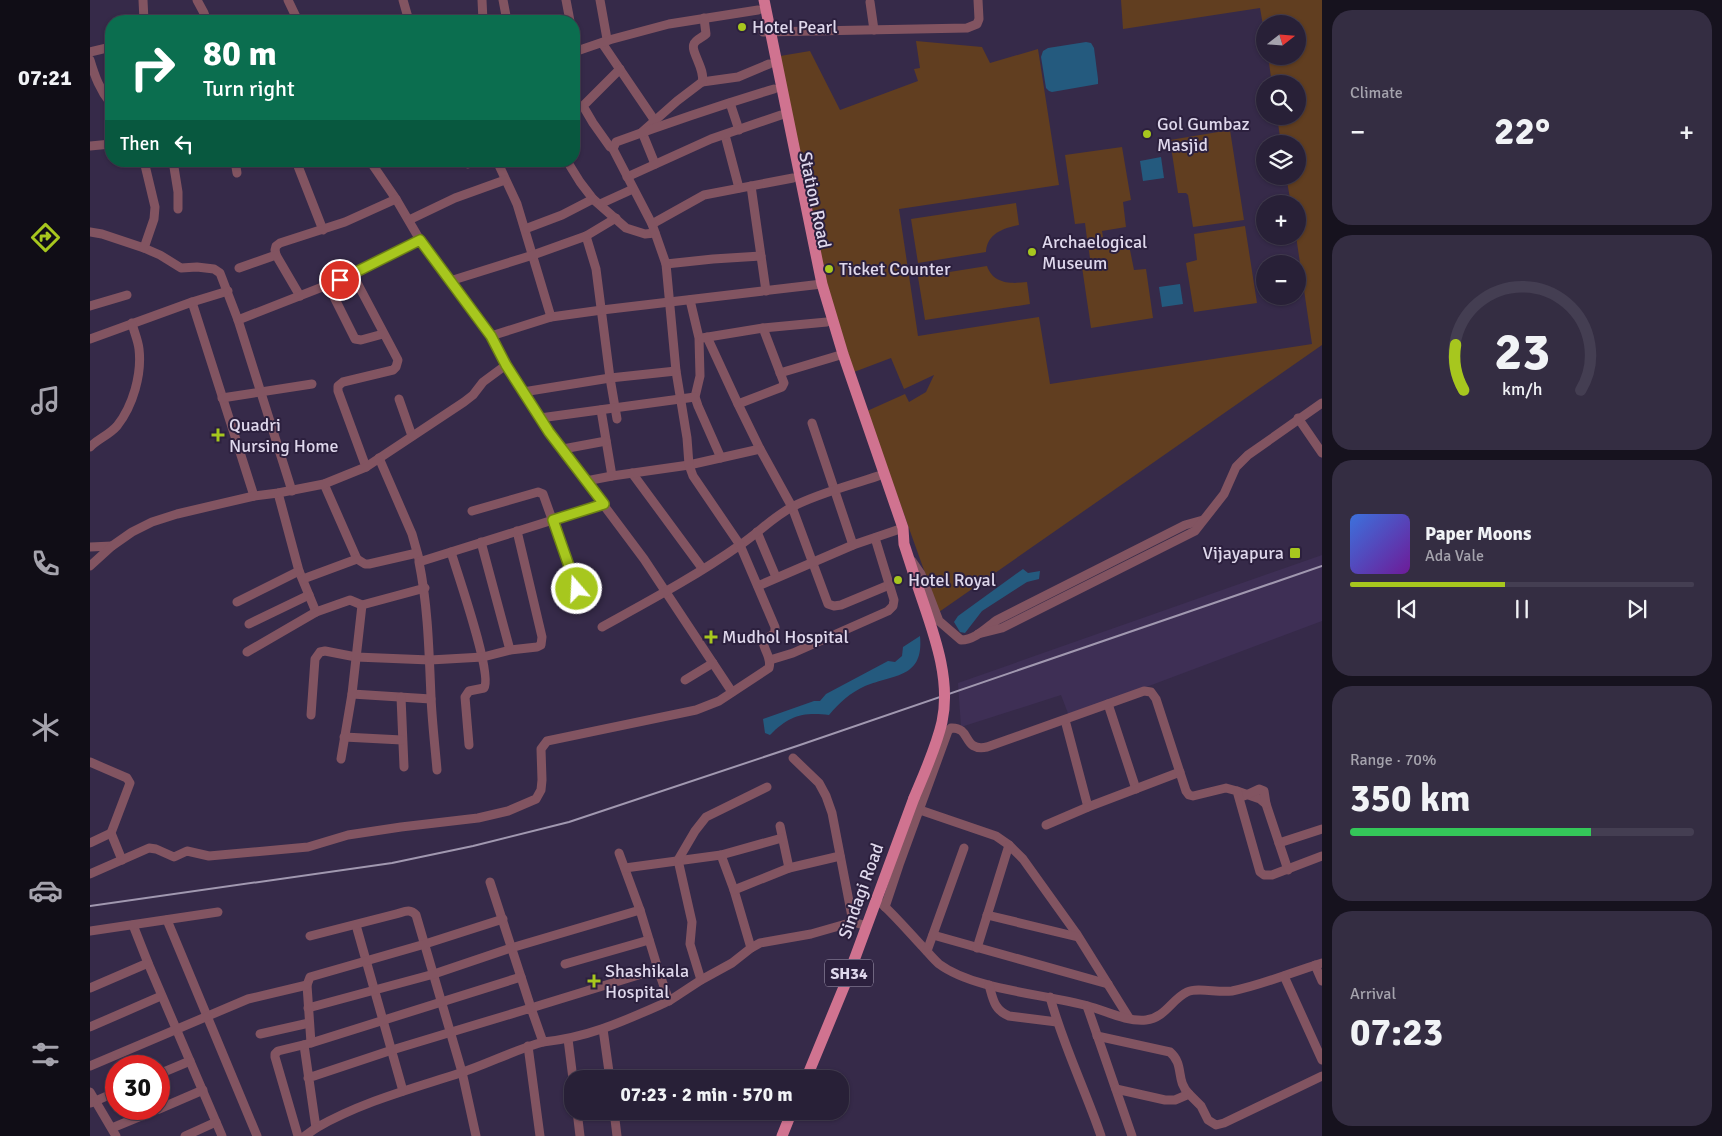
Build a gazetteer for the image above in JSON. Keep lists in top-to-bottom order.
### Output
{
  "streets": {
    "main road": ["Station Road", "Sindagi Road", "SH34"]
  },
  "crossings": [
    ["Station Road", "Sindagi Road"]
  ],
  "places": {
    "other": [
      "Hotel Pearl",
      "Gol Gumbaz Masjid",
      "Archaelogical Museum",
      "Ticket Counter",
      "Hotel Royal"
    ],
    "health": ["Quadri Nursing Home", "Mudhol Hospital", "Shashikala Hospital"],
    "transit": ["Vijayapura"]
  },
  "north": "right",
  "page": {
    "tabs": "07:21",
    "tile": [
      "Climate",
      ["Range · 70%", "350 km"],
      ["Arrival", "07:23"]
    ],
    "map_buttons": ["+", "−"],
    "turn": ["80 m", "Turn right"],
    "heat": ["−", "22°", "+"],
    "then": "Then",
    "song": ["Paper Moons", "Ada Vale"],
    "limit": "30",
    "trip": "07:23 · 2 min · 570 m",
    "gauge": ["23", "km/h"]
  }
}
